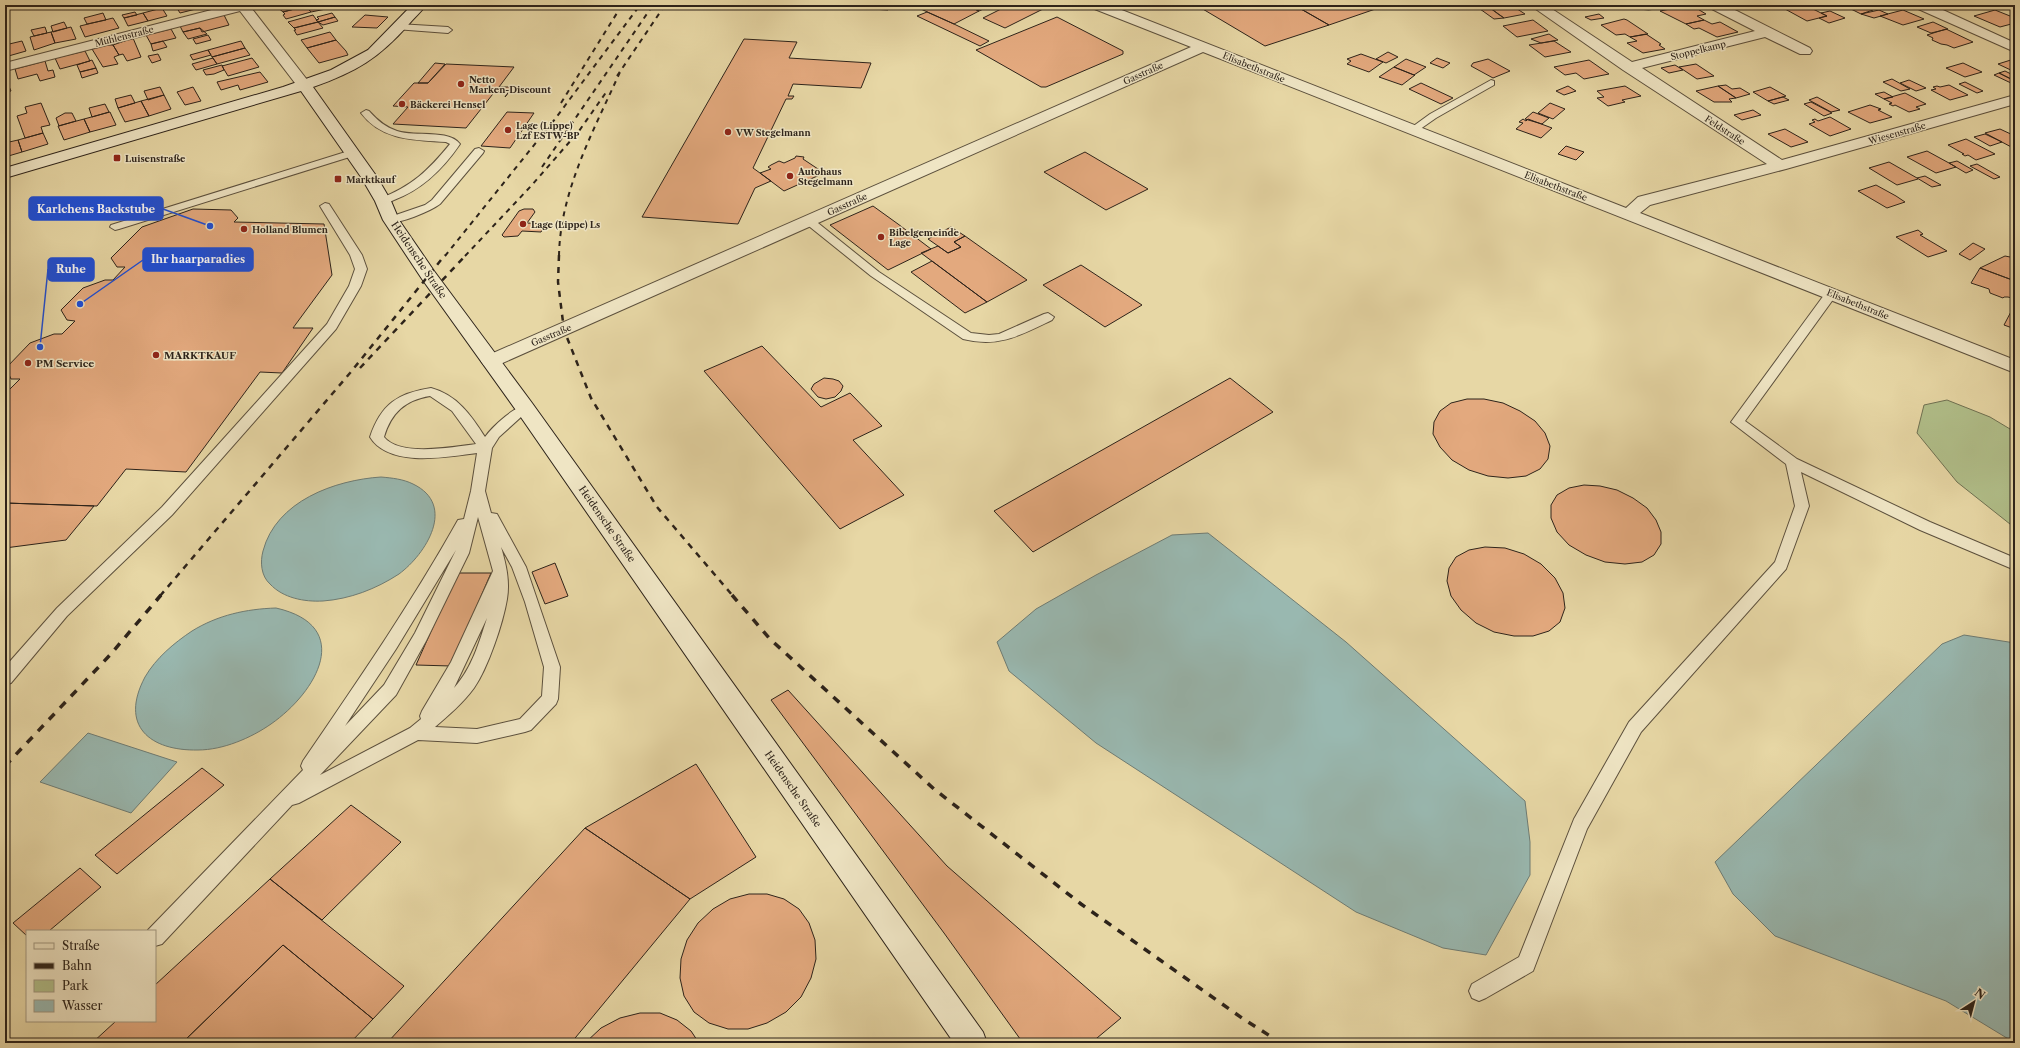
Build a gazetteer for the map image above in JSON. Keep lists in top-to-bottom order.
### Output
{
  "streets": {
    "street": [
      "Mühlenstraße",
      "Stoppelkamp",
      "Elisabethstraße",
      "Gasstraße",
      "Feldstraße",
      "Wiesenstraße",
      "Heidensche Straße"
    ]
  },
  "crossings": [
    ["Mühlenstraße", "Heidensche Straße"],
    ["Stoppelkamp", "Feldstraße"],
    ["Elisabethstraße", "Gasstraße"],
    ["Gasstraße", "Heidensche Straße"],
    ["Feldstraße", "Wiesenstraße"]
  ],
  "places": {
    "other": [
      "Netto Marken-Discount",
      "Bäckerei Hensel",
      "Lage (Lippe) Lzf ESTW-BP",
      "VW Stegelmann",
      "Autohaus Stegelmann",
      "Lage (Lippe) Ls",
      "Karlchens Backstube",
      "Holland Blumen",
      "Bibelgemeinde Lage",
      "Ihr haarparadies",
      "Ruhe",
      "MARKTKAUF",
      "PM Service"
    ],
    "transit": ["Luisenstraße", "Marktkauf"]
  },
  "legend": [
    "Straße",
    "Bahn",
    "Park",
    "Wasser"
  ],
  "north": "top right"
}
